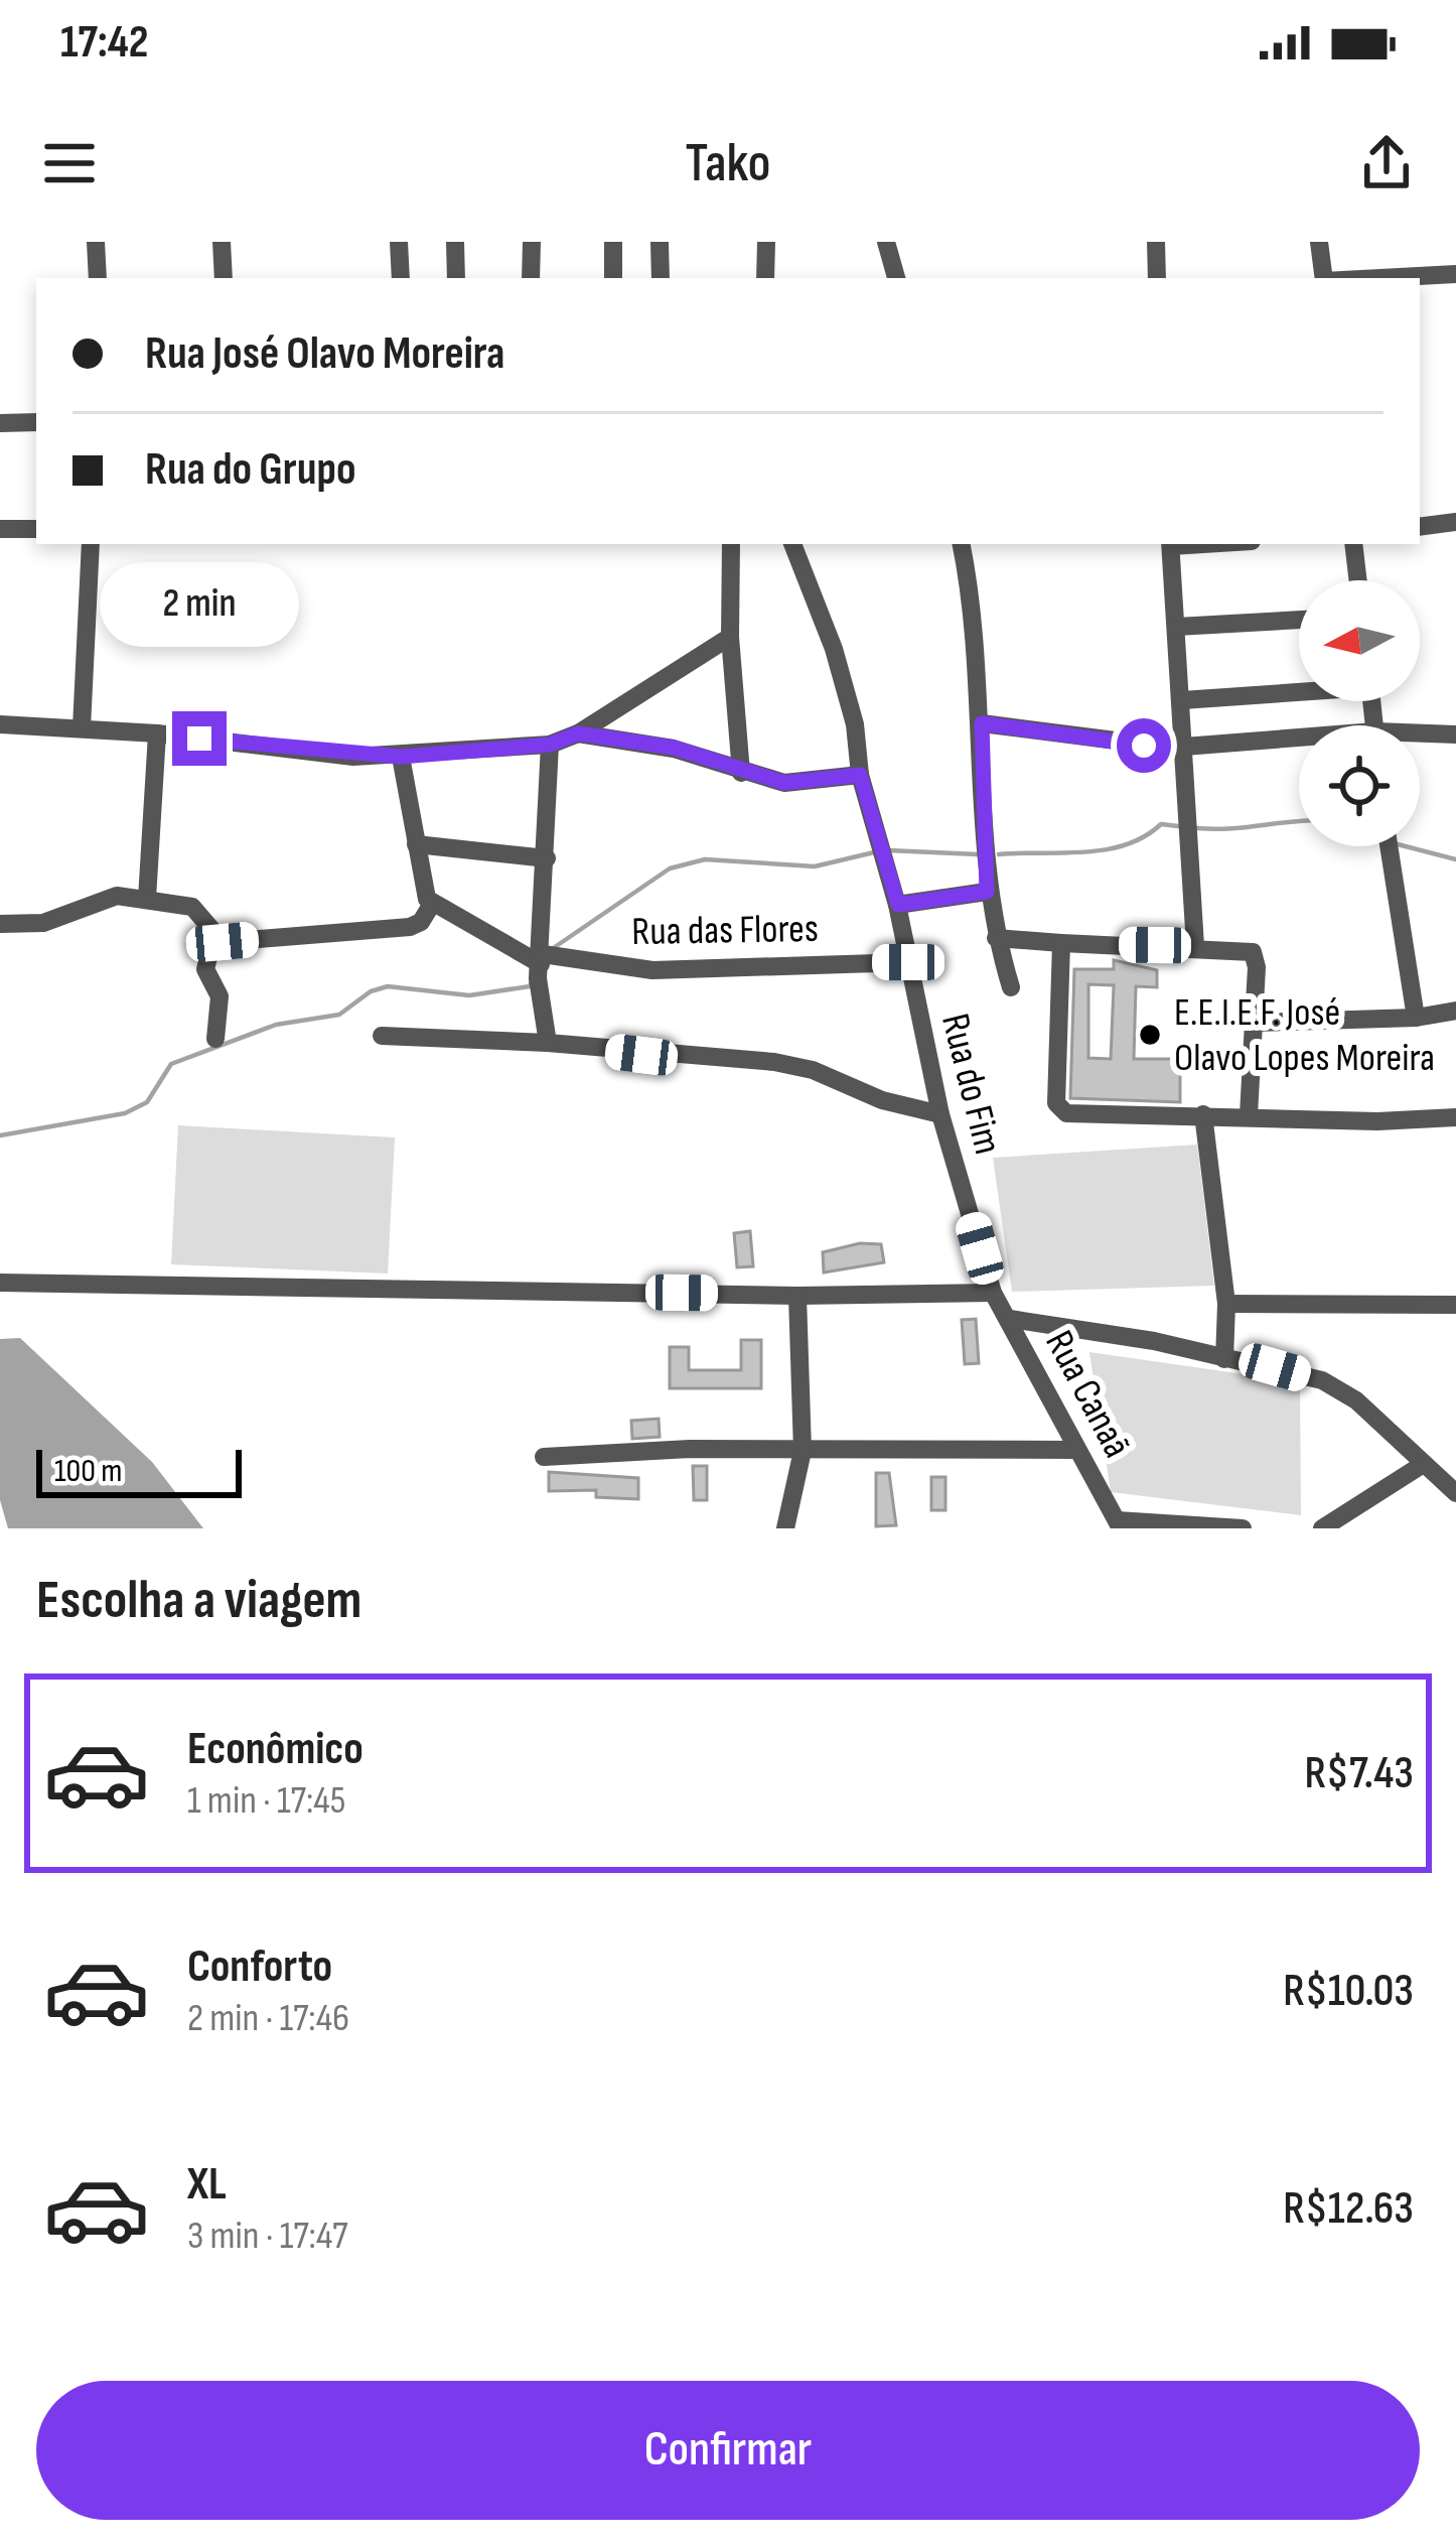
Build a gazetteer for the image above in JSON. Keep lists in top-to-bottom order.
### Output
{
  "streets": {
    "street": ["Rua das Flores", "Rua do Fim", "Rua Canaã"]
  },
  "crossings": [
    ["Rua das Flores", "Rua do Fim"],
    ["Rua do Fim", "Rua Canaã"]
  ],
  "places": ["E.E.I.E.F. José Olavo Lopes Moreira"],
  "scale_bar": "100 m",
  "north": "left",
  "page": {
    "status": "17:42",
    "header": "Tako",
    "banner": ["Rua José Olavo Moreira", "Rua do Grupo"],
    "bubble": "2 min",
    "scale": "100 m",
    "heading": "Escolha a viagem",
    "list": [
      {
        "name": "Econômico",
        "note": "1 min · 17:45",
        "value": "R$7.43"
      },
      {
        "name": "Conforto",
        "note": "2 min · 17:46",
        "value": "R$10.03"
      },
      {
        "name": "XL",
        "note": "3 min · 17:47",
        "value": "R$12.63"
      }
    ],
    "buttons": "Confirmar"
  }
}
